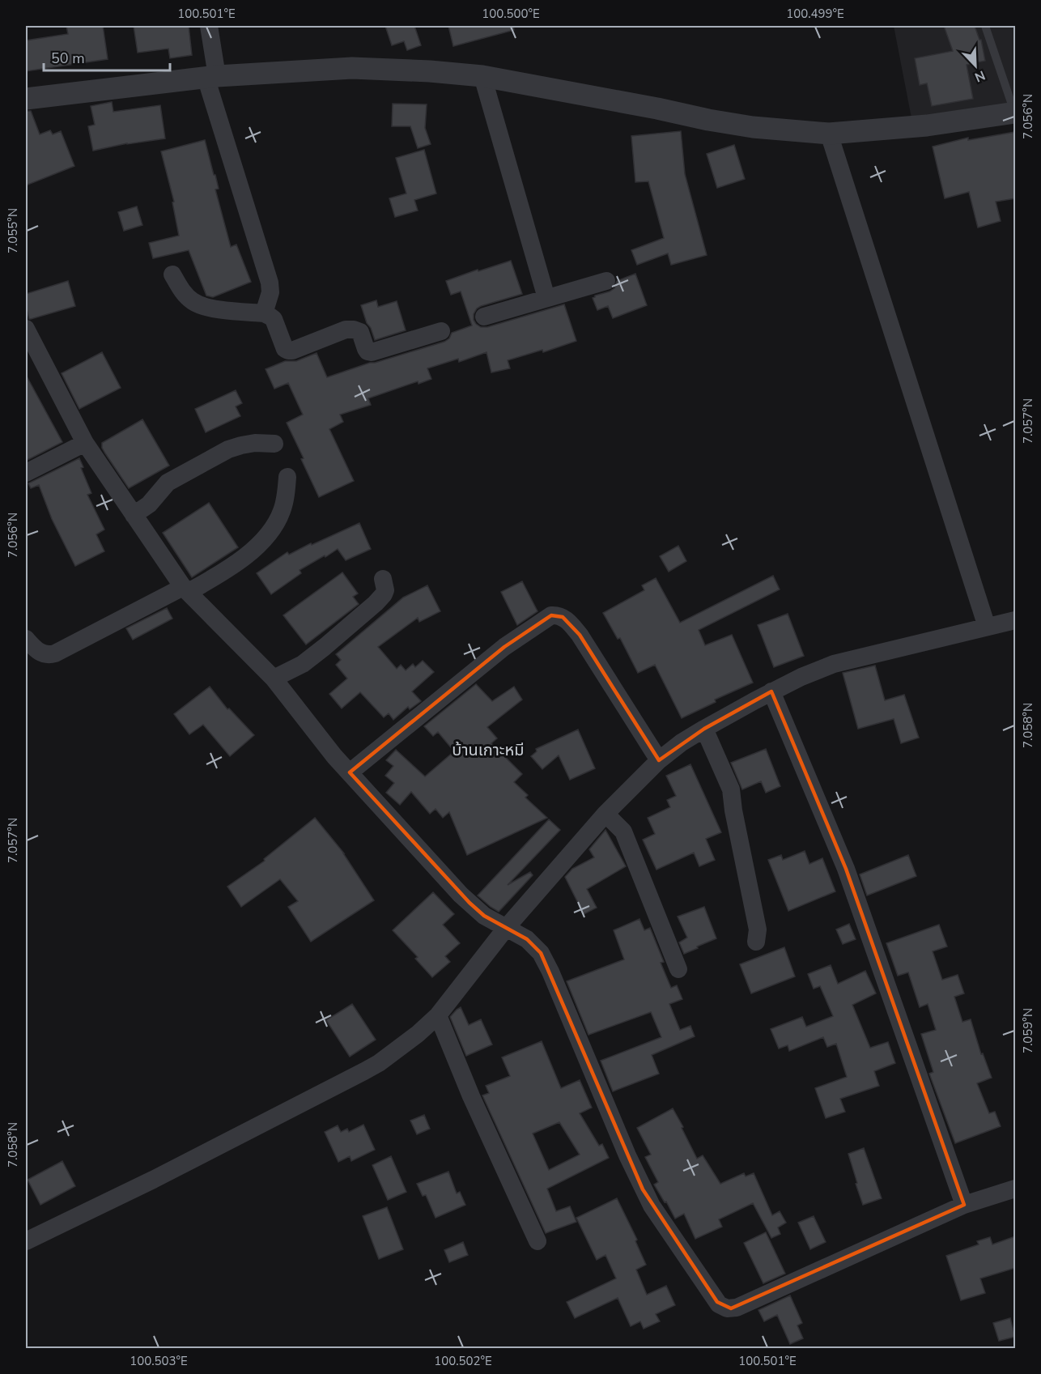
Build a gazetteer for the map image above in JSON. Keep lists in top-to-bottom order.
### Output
{
  "districts": ["บ้านเกาะหมี"],
  "scale_bar": "50 m",
  "north": "bottom right",
  "coordinates": [
    "100.501°E",
    "100.500°E",
    "100.499°E",
    "7.056°N",
    "7.055°N",
    "7.057°N",
    "7.058°N",
    "7.059°N",
    "100.503°E",
    "100.502°E"
  ]
}
